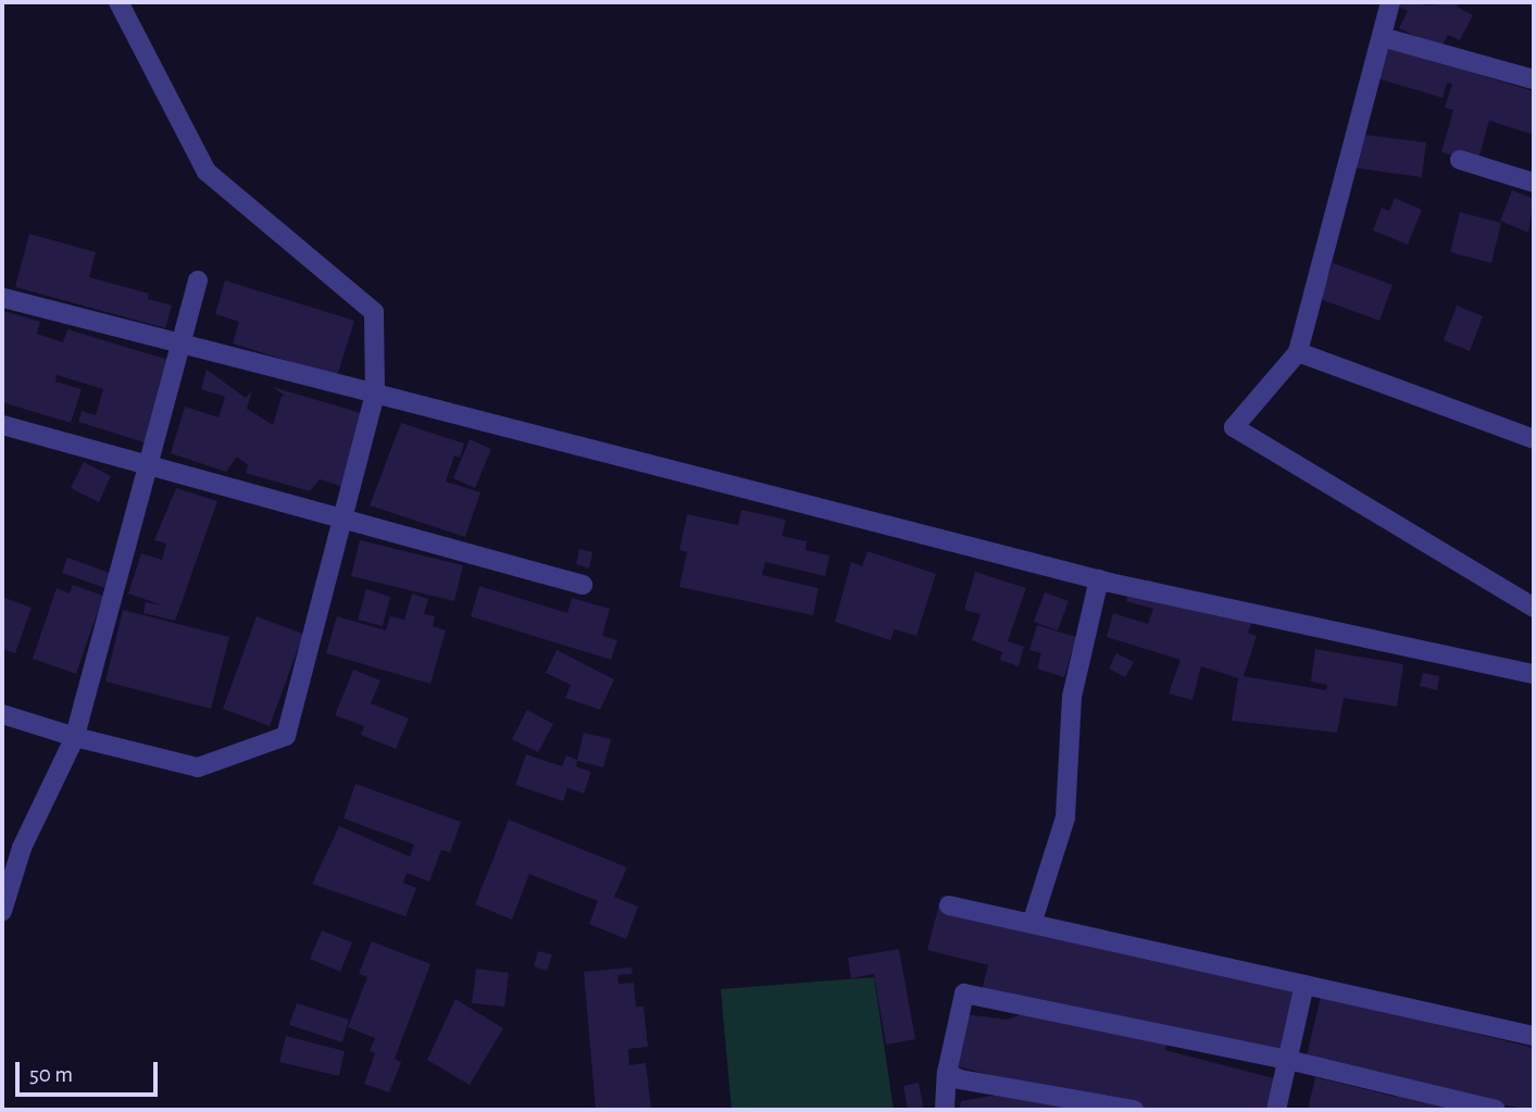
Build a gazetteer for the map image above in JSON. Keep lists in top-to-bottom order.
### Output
{
  "scale_bar": "50 m"
}
